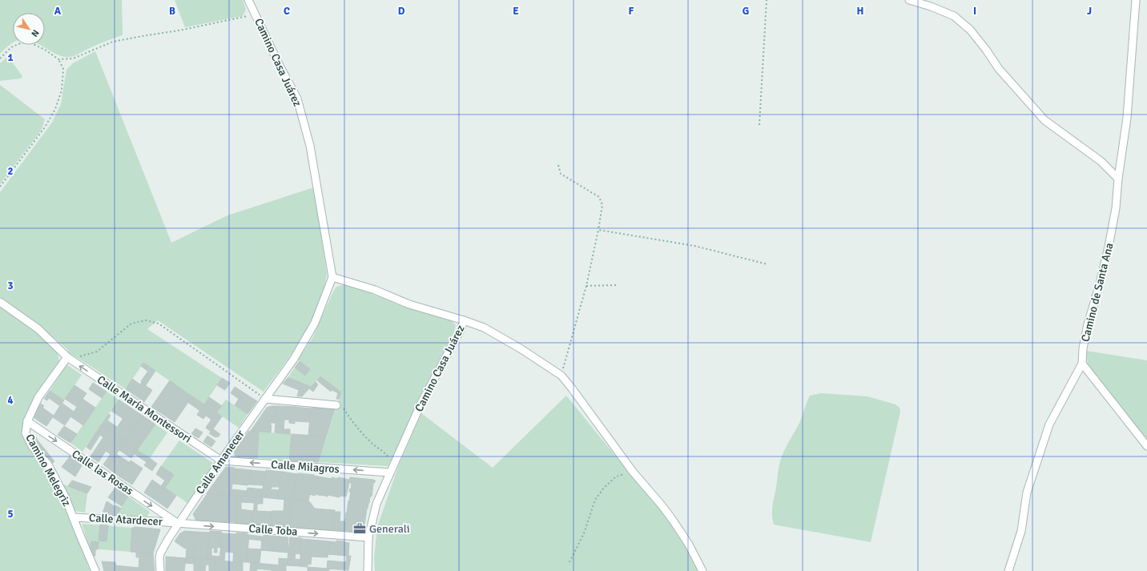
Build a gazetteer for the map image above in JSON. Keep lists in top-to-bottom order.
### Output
{
  "streets": {
    "street": [
      "Camino Casa Juárez",
      "Camino de Santa Ana",
      "Calle María Montessori",
      "Calle Amanecer",
      "Calle Milagros",
      "Camino Melegriz",
      "Calle las Rosas",
      "Calle Atardecer",
      "Calle Toba"
    ]
  },
  "crossings": [
    ["Camino Casa Juárez", "Calle Amanecer"],
    ["Camino Casa Juárez", "Calle Milagros"],
    ["Camino Casa Juárez", "Calle Toba"],
    ["Calle María Montessori", "Calle Amanecer"],
    ["Calle María Montessori", "Calle Milagros"],
    ["Calle María Montessori", "Camino Melegriz"],
    ["Calle Amanecer", "Calle Milagros"],
    ["Calle Amanecer", "Calle las Rosas"],
    ["Calle Amanecer", "Calle Atardecer"],
    ["Calle Amanecer", "Calle Toba"],
    ["Camino Melegriz", "Calle las Rosas"],
    ["Camino Melegriz", "Calle Atardecer"],
    ["Calle las Rosas", "Calle Atardecer"],
    ["Calle las Rosas", "Calle Toba"],
    ["Calle Atardecer", "Calle Toba"]
  ],
  "one_way": ["Calle María Montessori", "Calle las Rosas", "Calle Toba"],
  "places": {
    "office": ["Generali"]
  },
  "north": "bottom right",
  "grid": {
    "columns": [
      "A",
      "B",
      "C",
      "D",
      "E",
      "F",
      "G",
      "H",
      "I",
      "J"
    ],
    "rows": [
      "1",
      "2",
      "3",
      "4",
      "5"
    ]
  }
}
